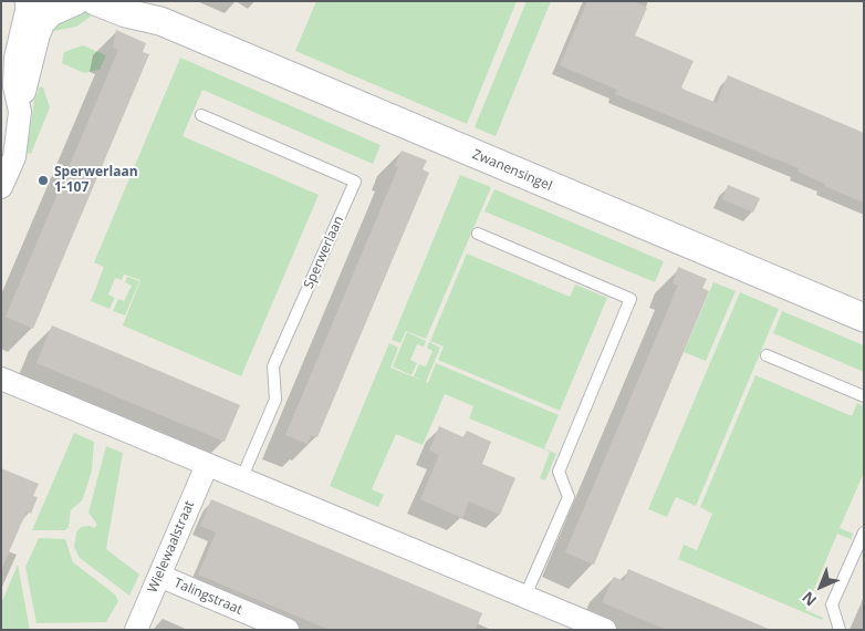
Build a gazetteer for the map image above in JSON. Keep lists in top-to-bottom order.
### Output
{
  "streets": {
    "street": ["Zwanensingel", "Wielewaalstraat", "Talingstraat"],
    "lane": ["Sperwerlaan"]
  },
  "crossings": [
    ["Wielewaalstraat", "Talingstraat"]
  ],
  "places": ["Sperwerlaan 1-107"],
  "north": "bottom left"
}
